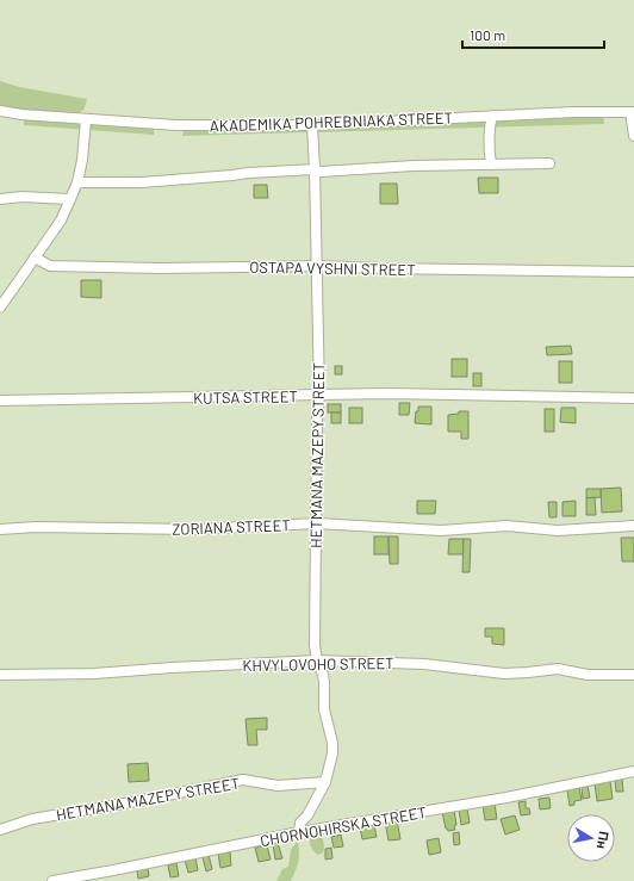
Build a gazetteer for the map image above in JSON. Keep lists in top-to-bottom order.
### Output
{
  "streets": {
    "street": [
      "AKADEMIKA POHREBNIAKA STREET",
      "OSTAPA VYSHNI STREET",
      "KUTSA STREET",
      "HETMANA MAZEPY STREET",
      "ZORIANA STREET",
      "KHVYLOVOHO STREET",
      "CHORNOHIRSKA STREET"
    ]
  },
  "crossings": [
    ["AKADEMIKA POHREBNIAKA STREET", "HETMANA MAZEPY STREET"],
    ["OSTAPA VYSHNI STREET", "HETMANA MAZEPY STREET"],
    ["KUTSA STREET", "HETMANA MAZEPY STREET"],
    ["HETMANA MAZEPY STREET", "ZORIANA STREET"],
    ["HETMANA MAZEPY STREET", "KHVYLOVOHO STREET"],
    ["HETMANA MAZEPY STREET", "CHORNOHIRSKA STREET"]
  ],
  "scale_bar": "100 m",
  "north": "right"
}
